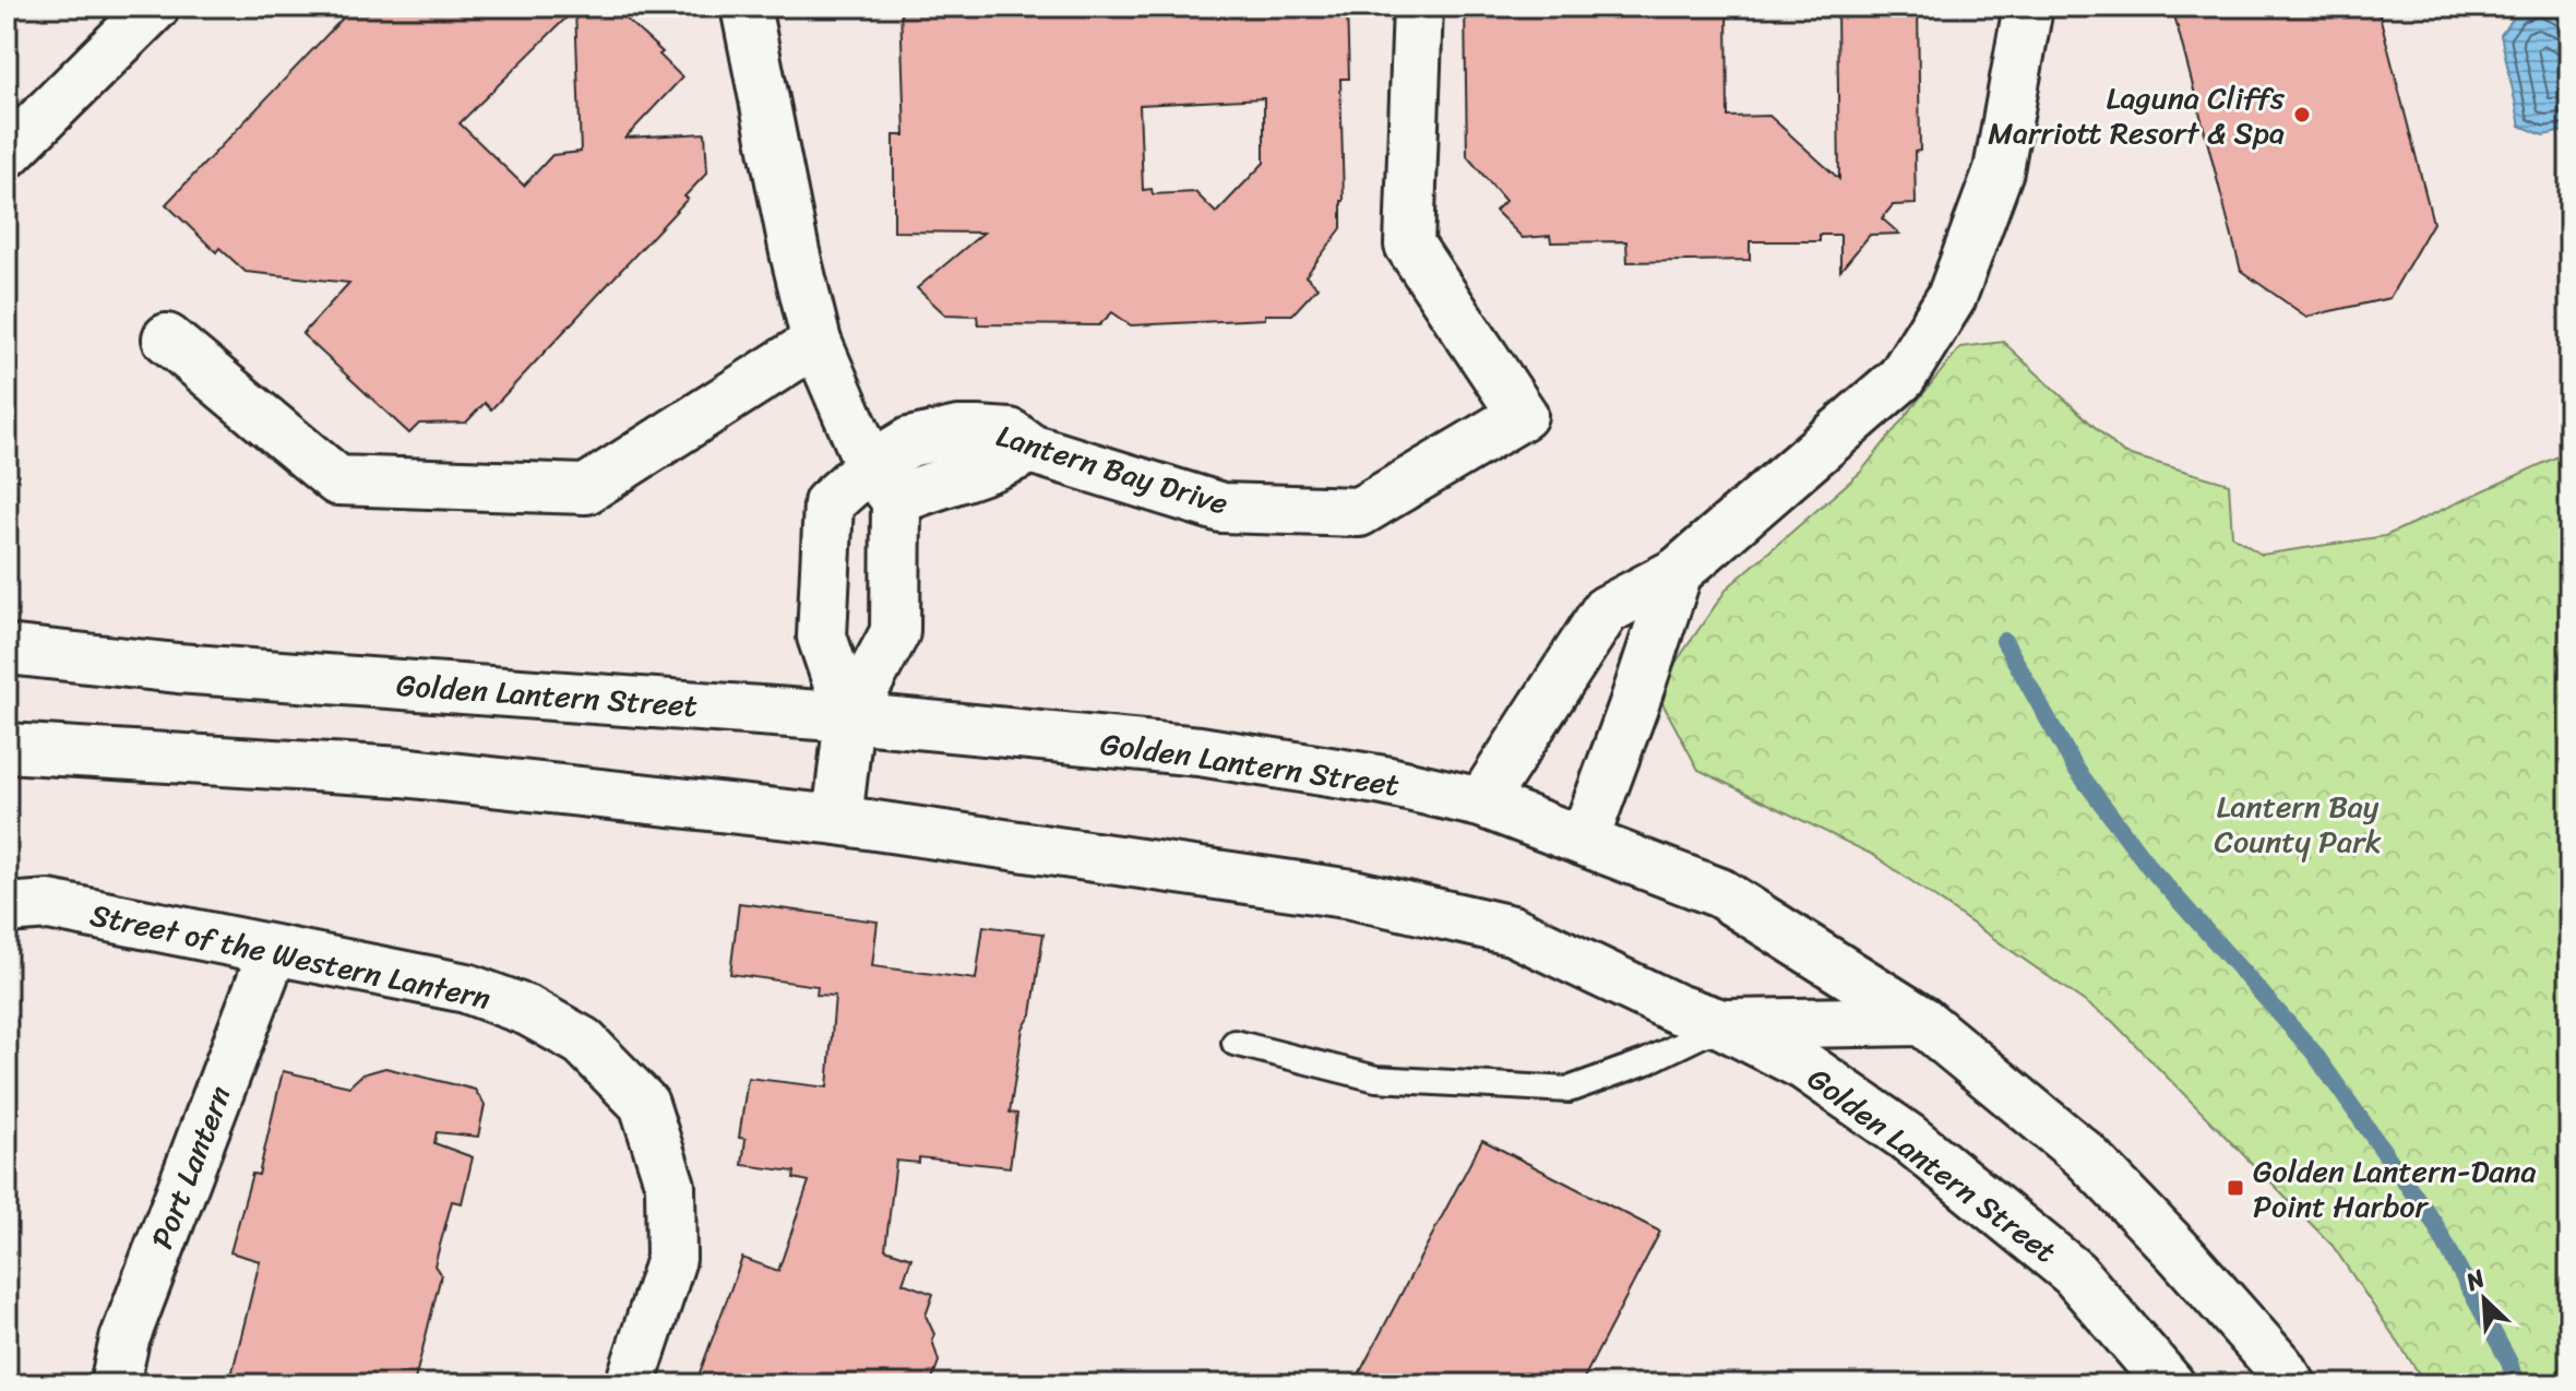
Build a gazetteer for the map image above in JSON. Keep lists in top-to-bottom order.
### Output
{
  "streets": {
    "street": [
      "Lantern Bay Drive",
      "Golden Lantern Street",
      "Street of the Western Lantern",
      "Port Lantern"
    ]
  },
  "crossings": [
    ["Lantern Bay Drive", "Golden Lantern Street"],
    ["Street of the Western Lantern", "Port Lantern"]
  ],
  "parks": ["Lantern Bay County Park"],
  "places": {
    "other": ["Laguna Cliffs Marriott Resort & Spa"],
    "transit": ["Golden Lantern-Dana Point Harbor"]
  },
  "north": "top left"
}
